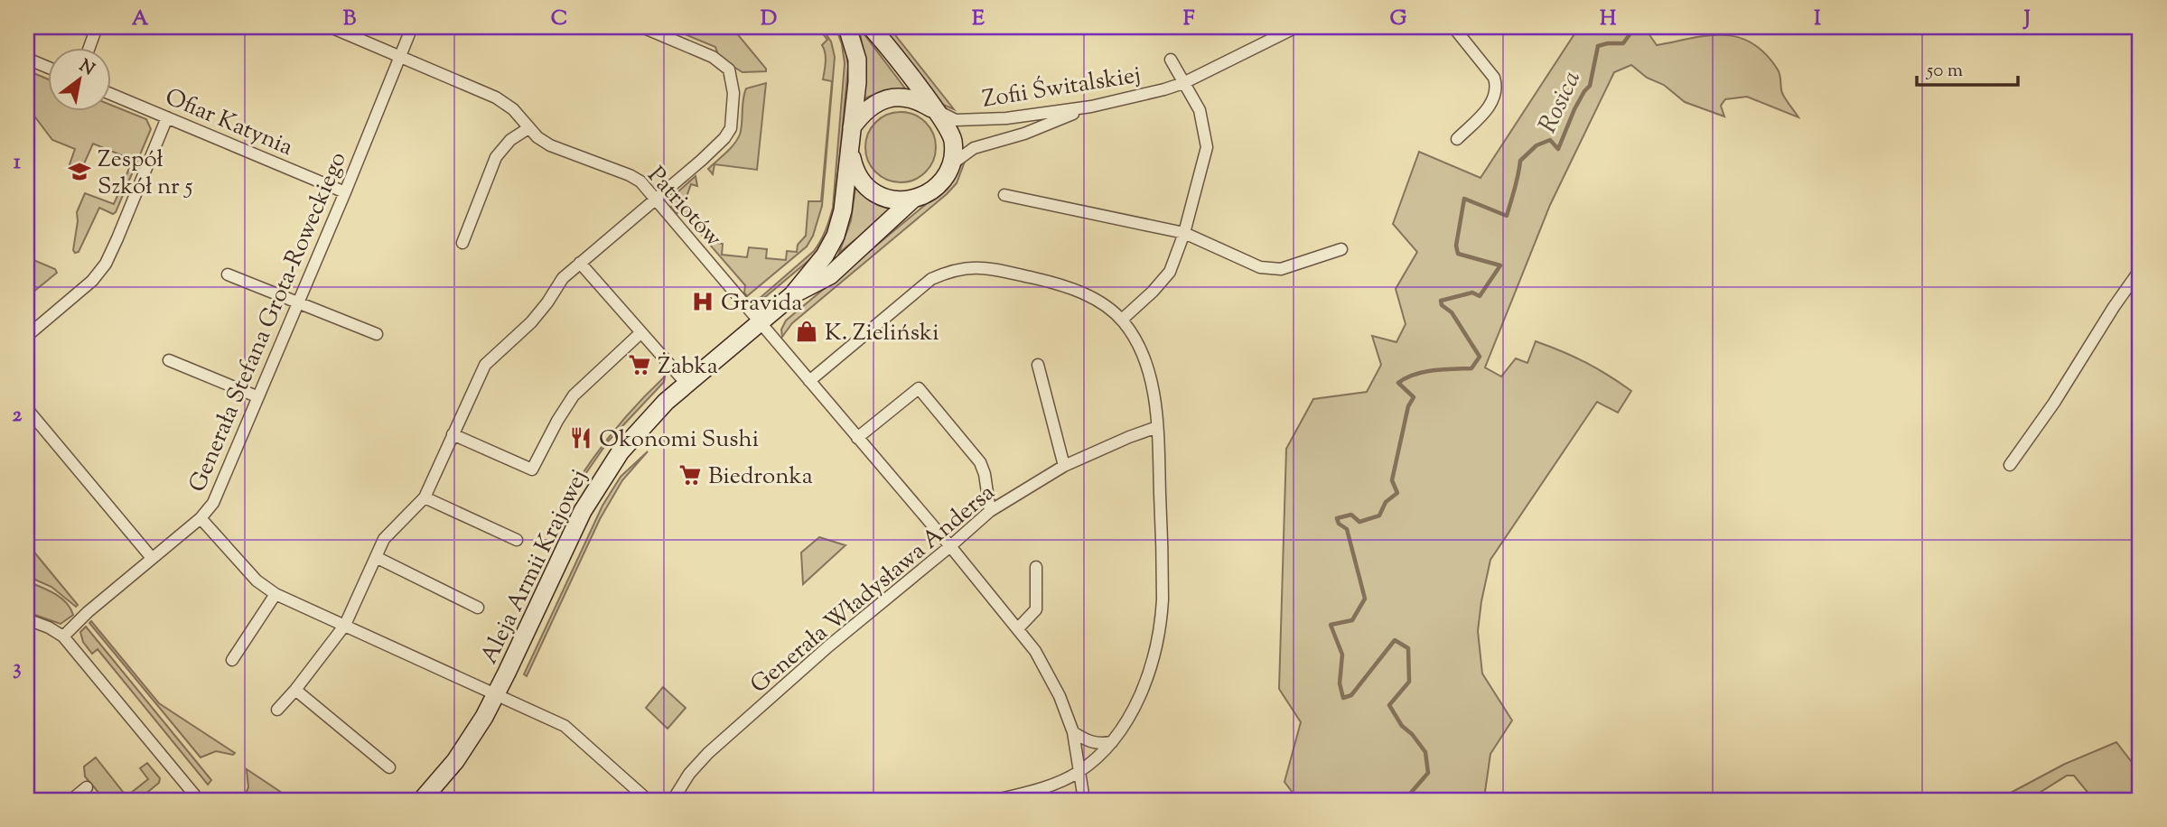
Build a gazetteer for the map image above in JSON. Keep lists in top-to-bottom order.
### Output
{
  "streets": {
    "street": [
      "Zofii Świtalskiej",
      "Ofiar Katynia",
      "Patriotów",
      "Generała Stefana Grota-Roweckiego",
      "Aleja Armii Krajowej",
      "Generała Władysława Andersa"
    ]
  },
  "crossings": [
    ["Zofii Świtalskiej", "Aleja Armii Krajowej"],
    ["Ofiar Katynia", "Generała Stefana Grota-Roweckiego"],
    ["Patriotów", "Generała Stefana Grota-Roweckiego"],
    ["Patriotów", "Aleja Armii Krajowej"],
    ["Patriotów", "Generała Władysława Andersa"],
    ["Generała Stefana Grota-Roweckiego", "Aleja Armii Krajowej"]
  ],
  "water": ["Rosica"],
  "places": {
    "school or university": ["Zespół Szkół nr 5"],
    "hospital": ["Gravida"],
    "shop": ["K. Zieliński"],
    "supermarket": ["Żabka", "Biedronka"],
    "restaurant": ["Okonomi Sushi"]
  },
  "scale_bar": "50 m",
  "north": "top right",
  "grid": {
    "columns": [
      "A",
      "B",
      "C",
      "D",
      "E",
      "F",
      "G",
      "H",
      "I",
      "J"
    ],
    "rows": ["1", "2", "3"]
  }
}
